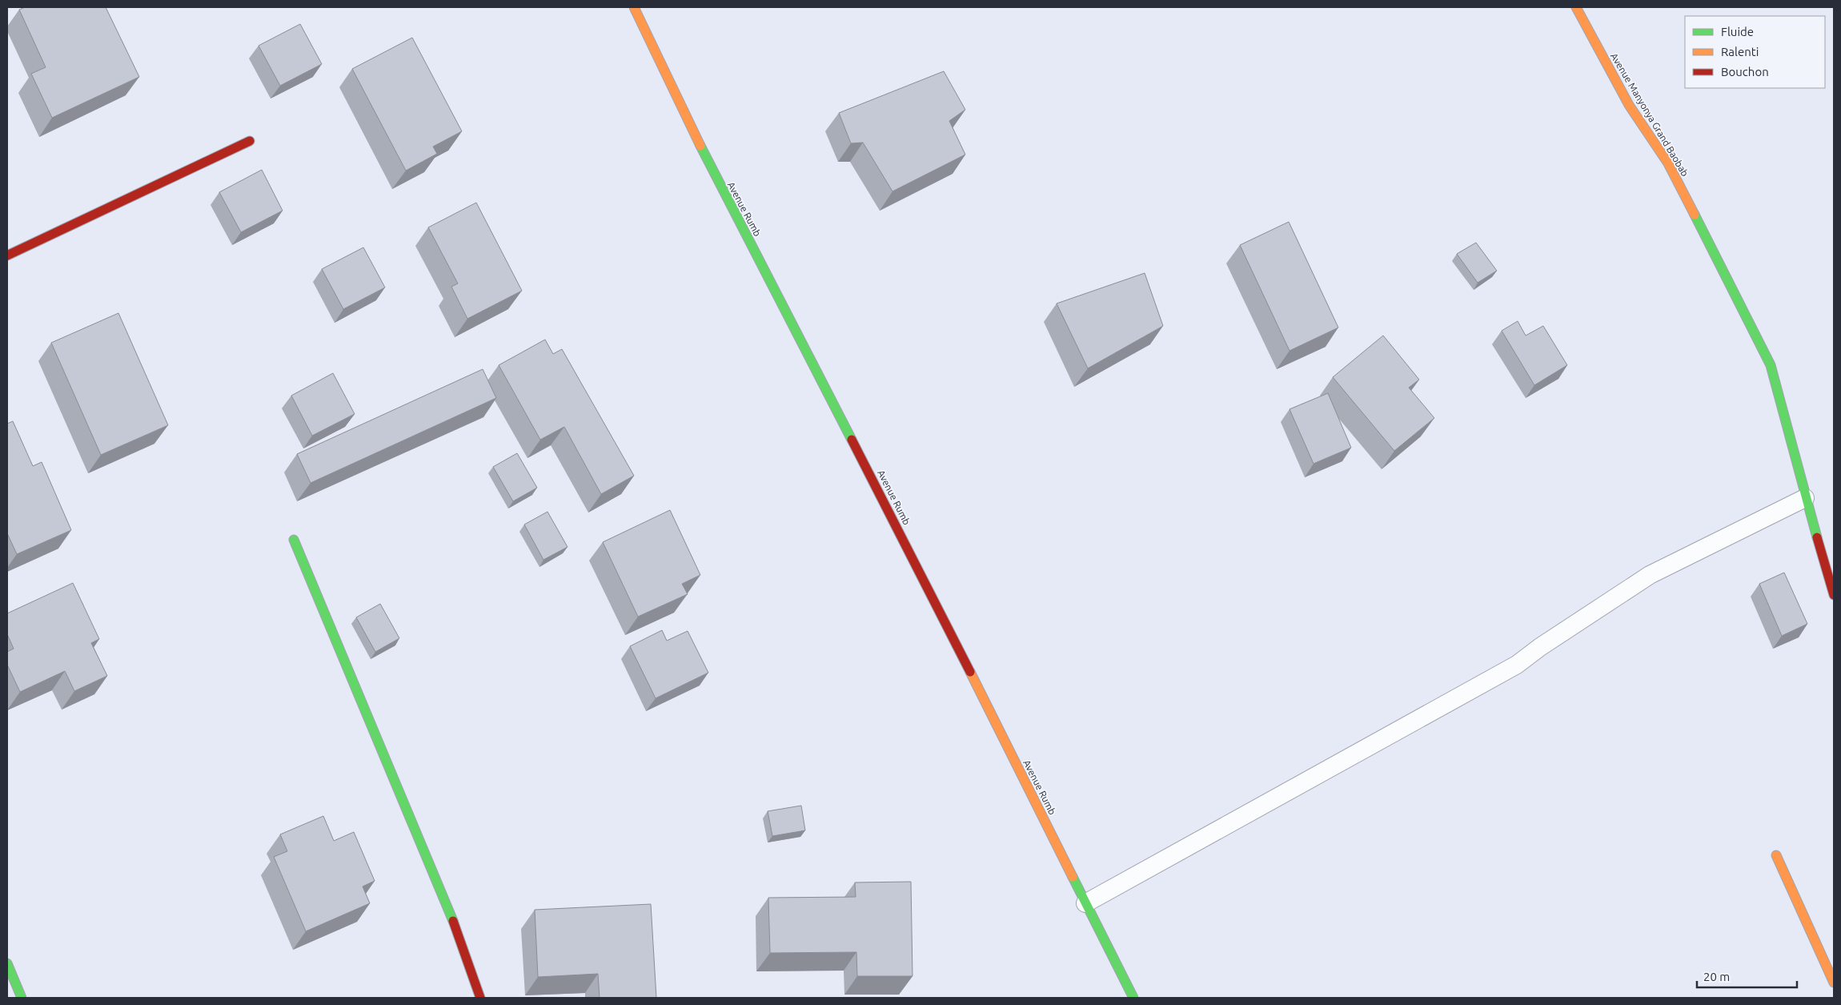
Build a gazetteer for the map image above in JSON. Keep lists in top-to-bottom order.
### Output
{
  "streets": {
    "street": ["Avenue Manyonya Grand Baobab", "Avenue Rumb"]
  },
  "legend": ["Fluide", "Ralenti", "Bouchon"],
  "scale_bar": "20 m"
}
